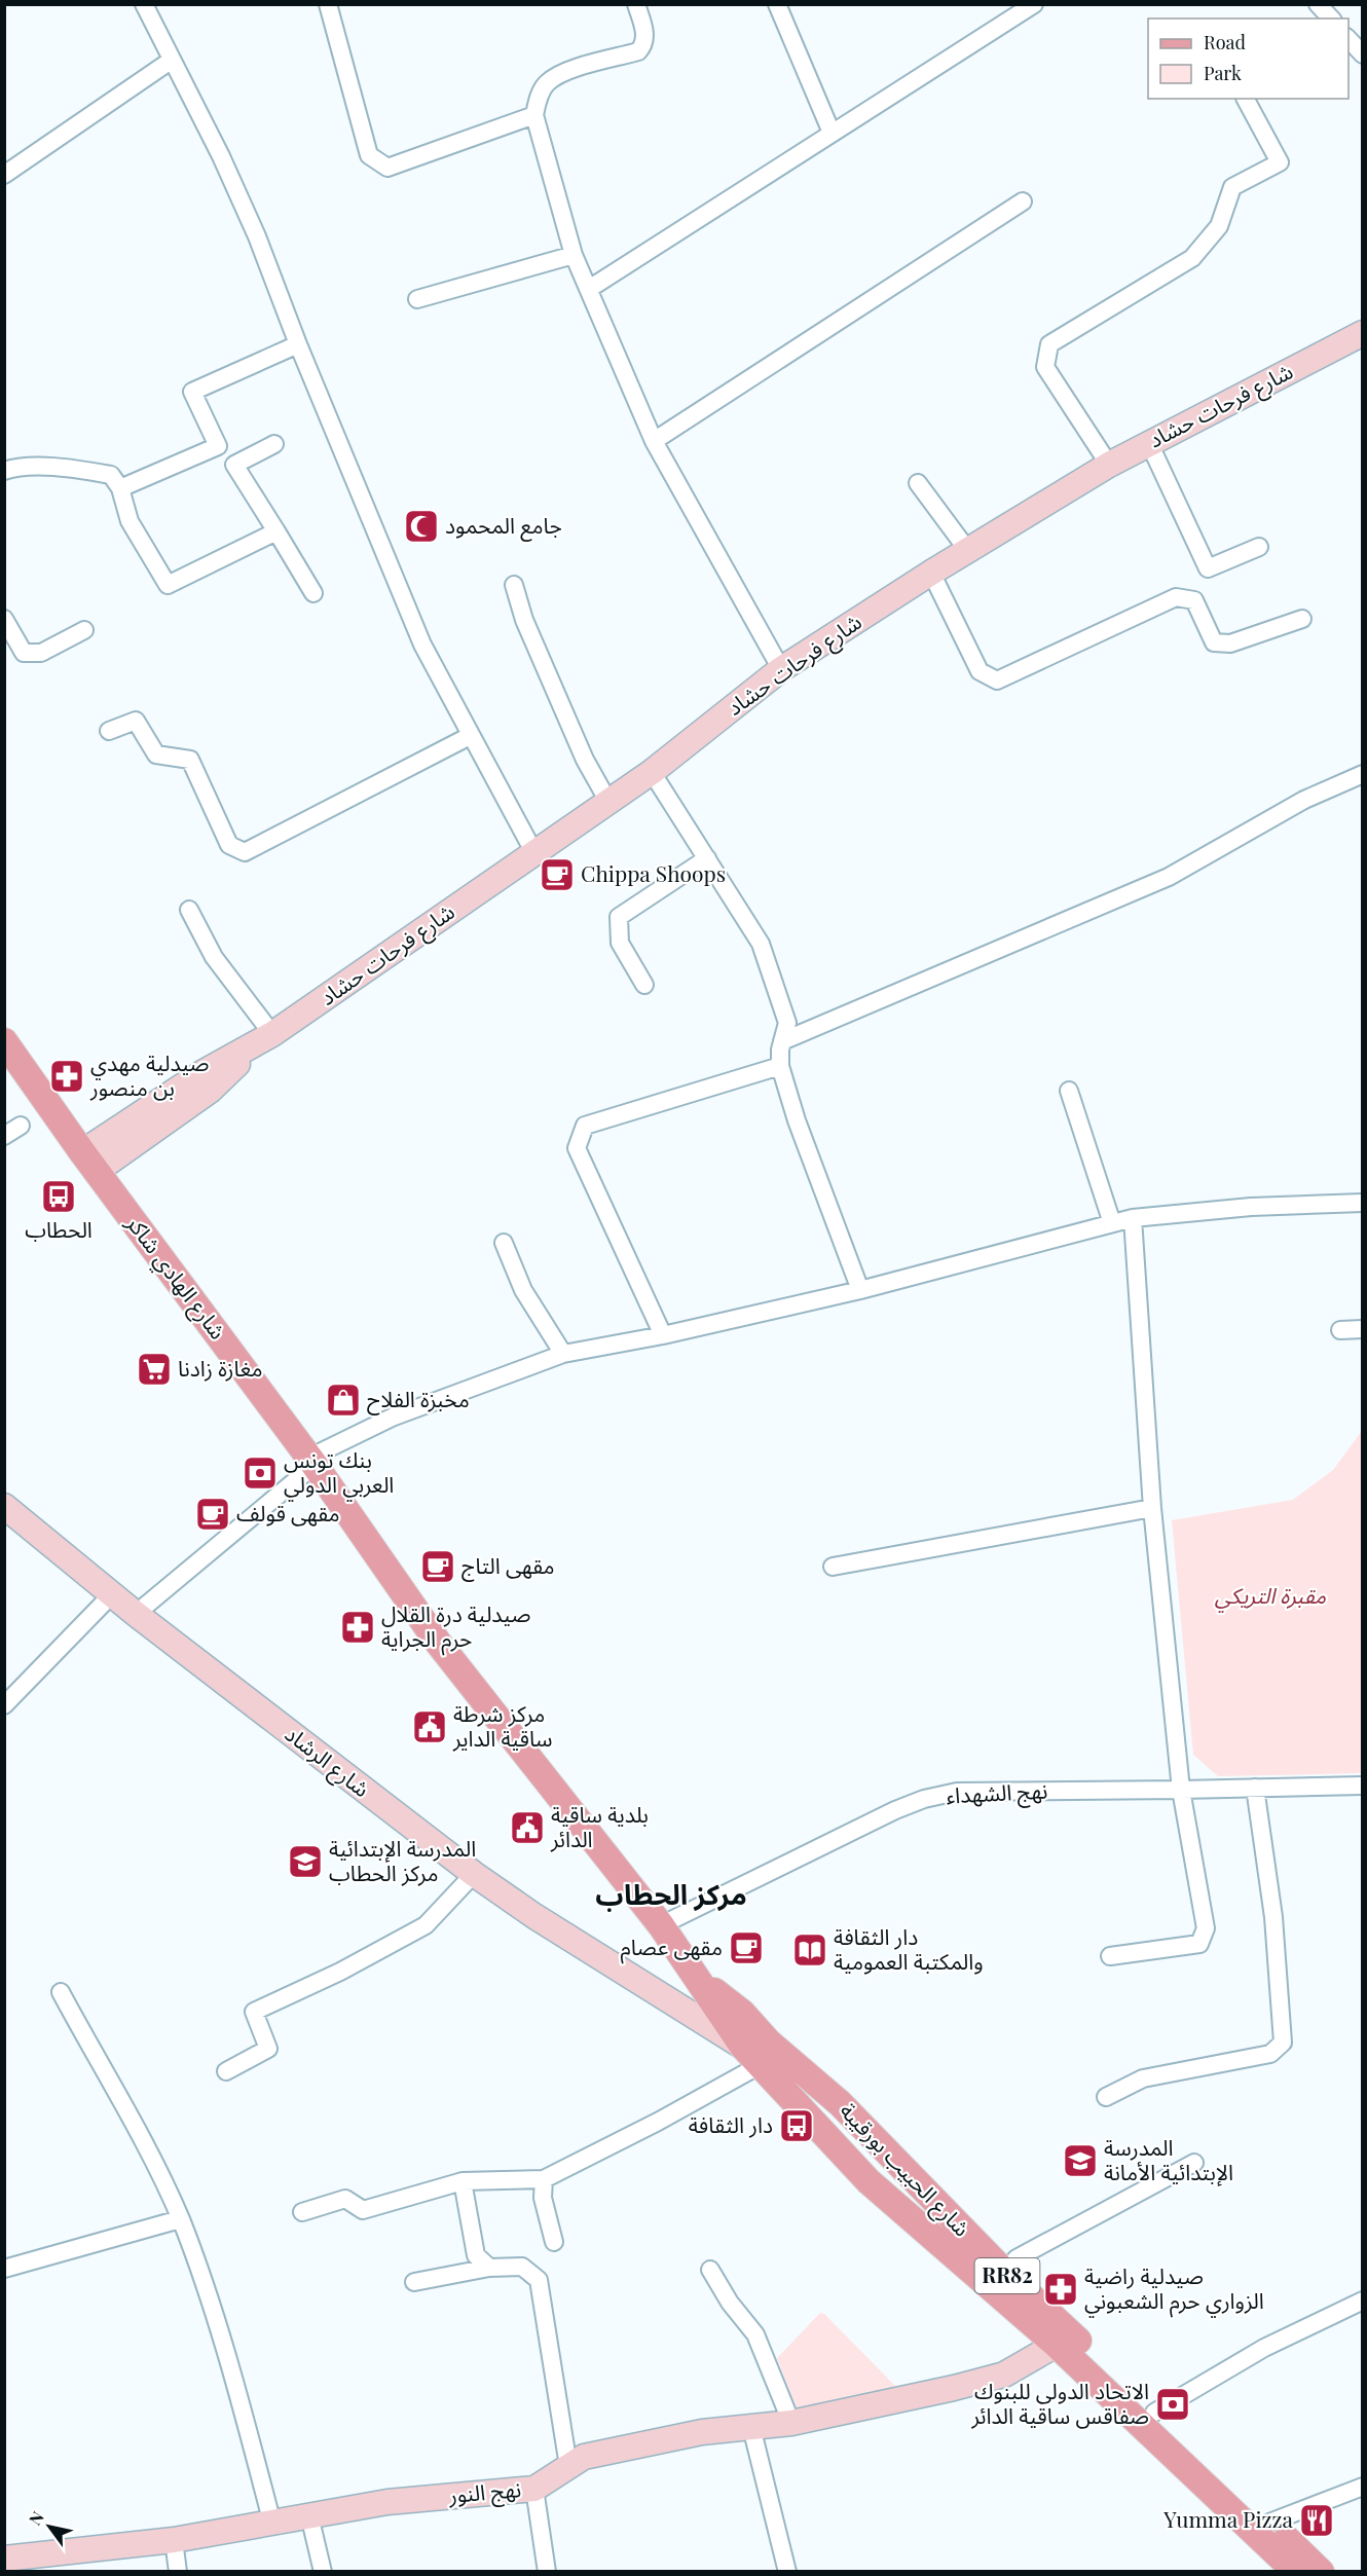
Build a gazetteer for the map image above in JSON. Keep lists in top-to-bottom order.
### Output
{
  "streets": {
    "main road": ["شارع الهادي شاكر", "شارع الحبيب بورقيبة", "RR82"],
    "street": [
      "شارع فرحات حشاد",
      "شارع الرشاد",
      "نهج الشهداء",
      "نهج النور"
    ]
  },
  "crossings": [
    ["شارع فرحات حشاد", "شارع الهادي شاكر"],
    ["شارع الهادي شاكر", "نهج الشهداء"],
    ["شارع الهادي شاكر", "شارع الحبيب بورقيبة"],
    ["شارع الرشاد", "شارع الحبيب بورقيبة"],
    ["نهج الشهداء", "شارع الحبيب بورقيبة"],
    ["شارع الحبيب بورقيبة", "نهج النور"]
  ],
  "districts": ["مركز الحطاب"],
  "parks": ["مقبرة التريكي"],
  "places": {
    "mosque": ["جامع المحمود"],
    "cafe": [
      "Chippa Shoops",
      "مقهى قولف",
      "مقهى التاج",
      "مقهى عصام"
    ],
    "pharmacy": ["صيدلية مهدي بن منصور", "صيدلية درة القلال حرم الجراية", "صيدلية راضية الزواري حرم الشعبوني"],
    "bus stop": ["الحطاب", "دار الثقافة"],
    "supermarket": ["مغازة زادنا"],
    "shop": ["مخبزة الفلاح"],
    "bank": ["بنك تونس العربي الدولي", "الاتحاد الدولي للبنوك صفاقس ساقية الدائر"],
    "public building": ["مركز شرطة ساقية الداير", "بلدية ساقية الدائر"],
    "school or university": ["المدرسة الإبتدائية مركز الحطاب", "المدرسة الإبتدائية الأمانة"],
    "library": ["دار الثقافة والمكتبة العمومية"],
    "restaurant": ["Yumma Pizza"]
  },
  "legend": ["Road", "Park"],
  "north": "top left"
}
